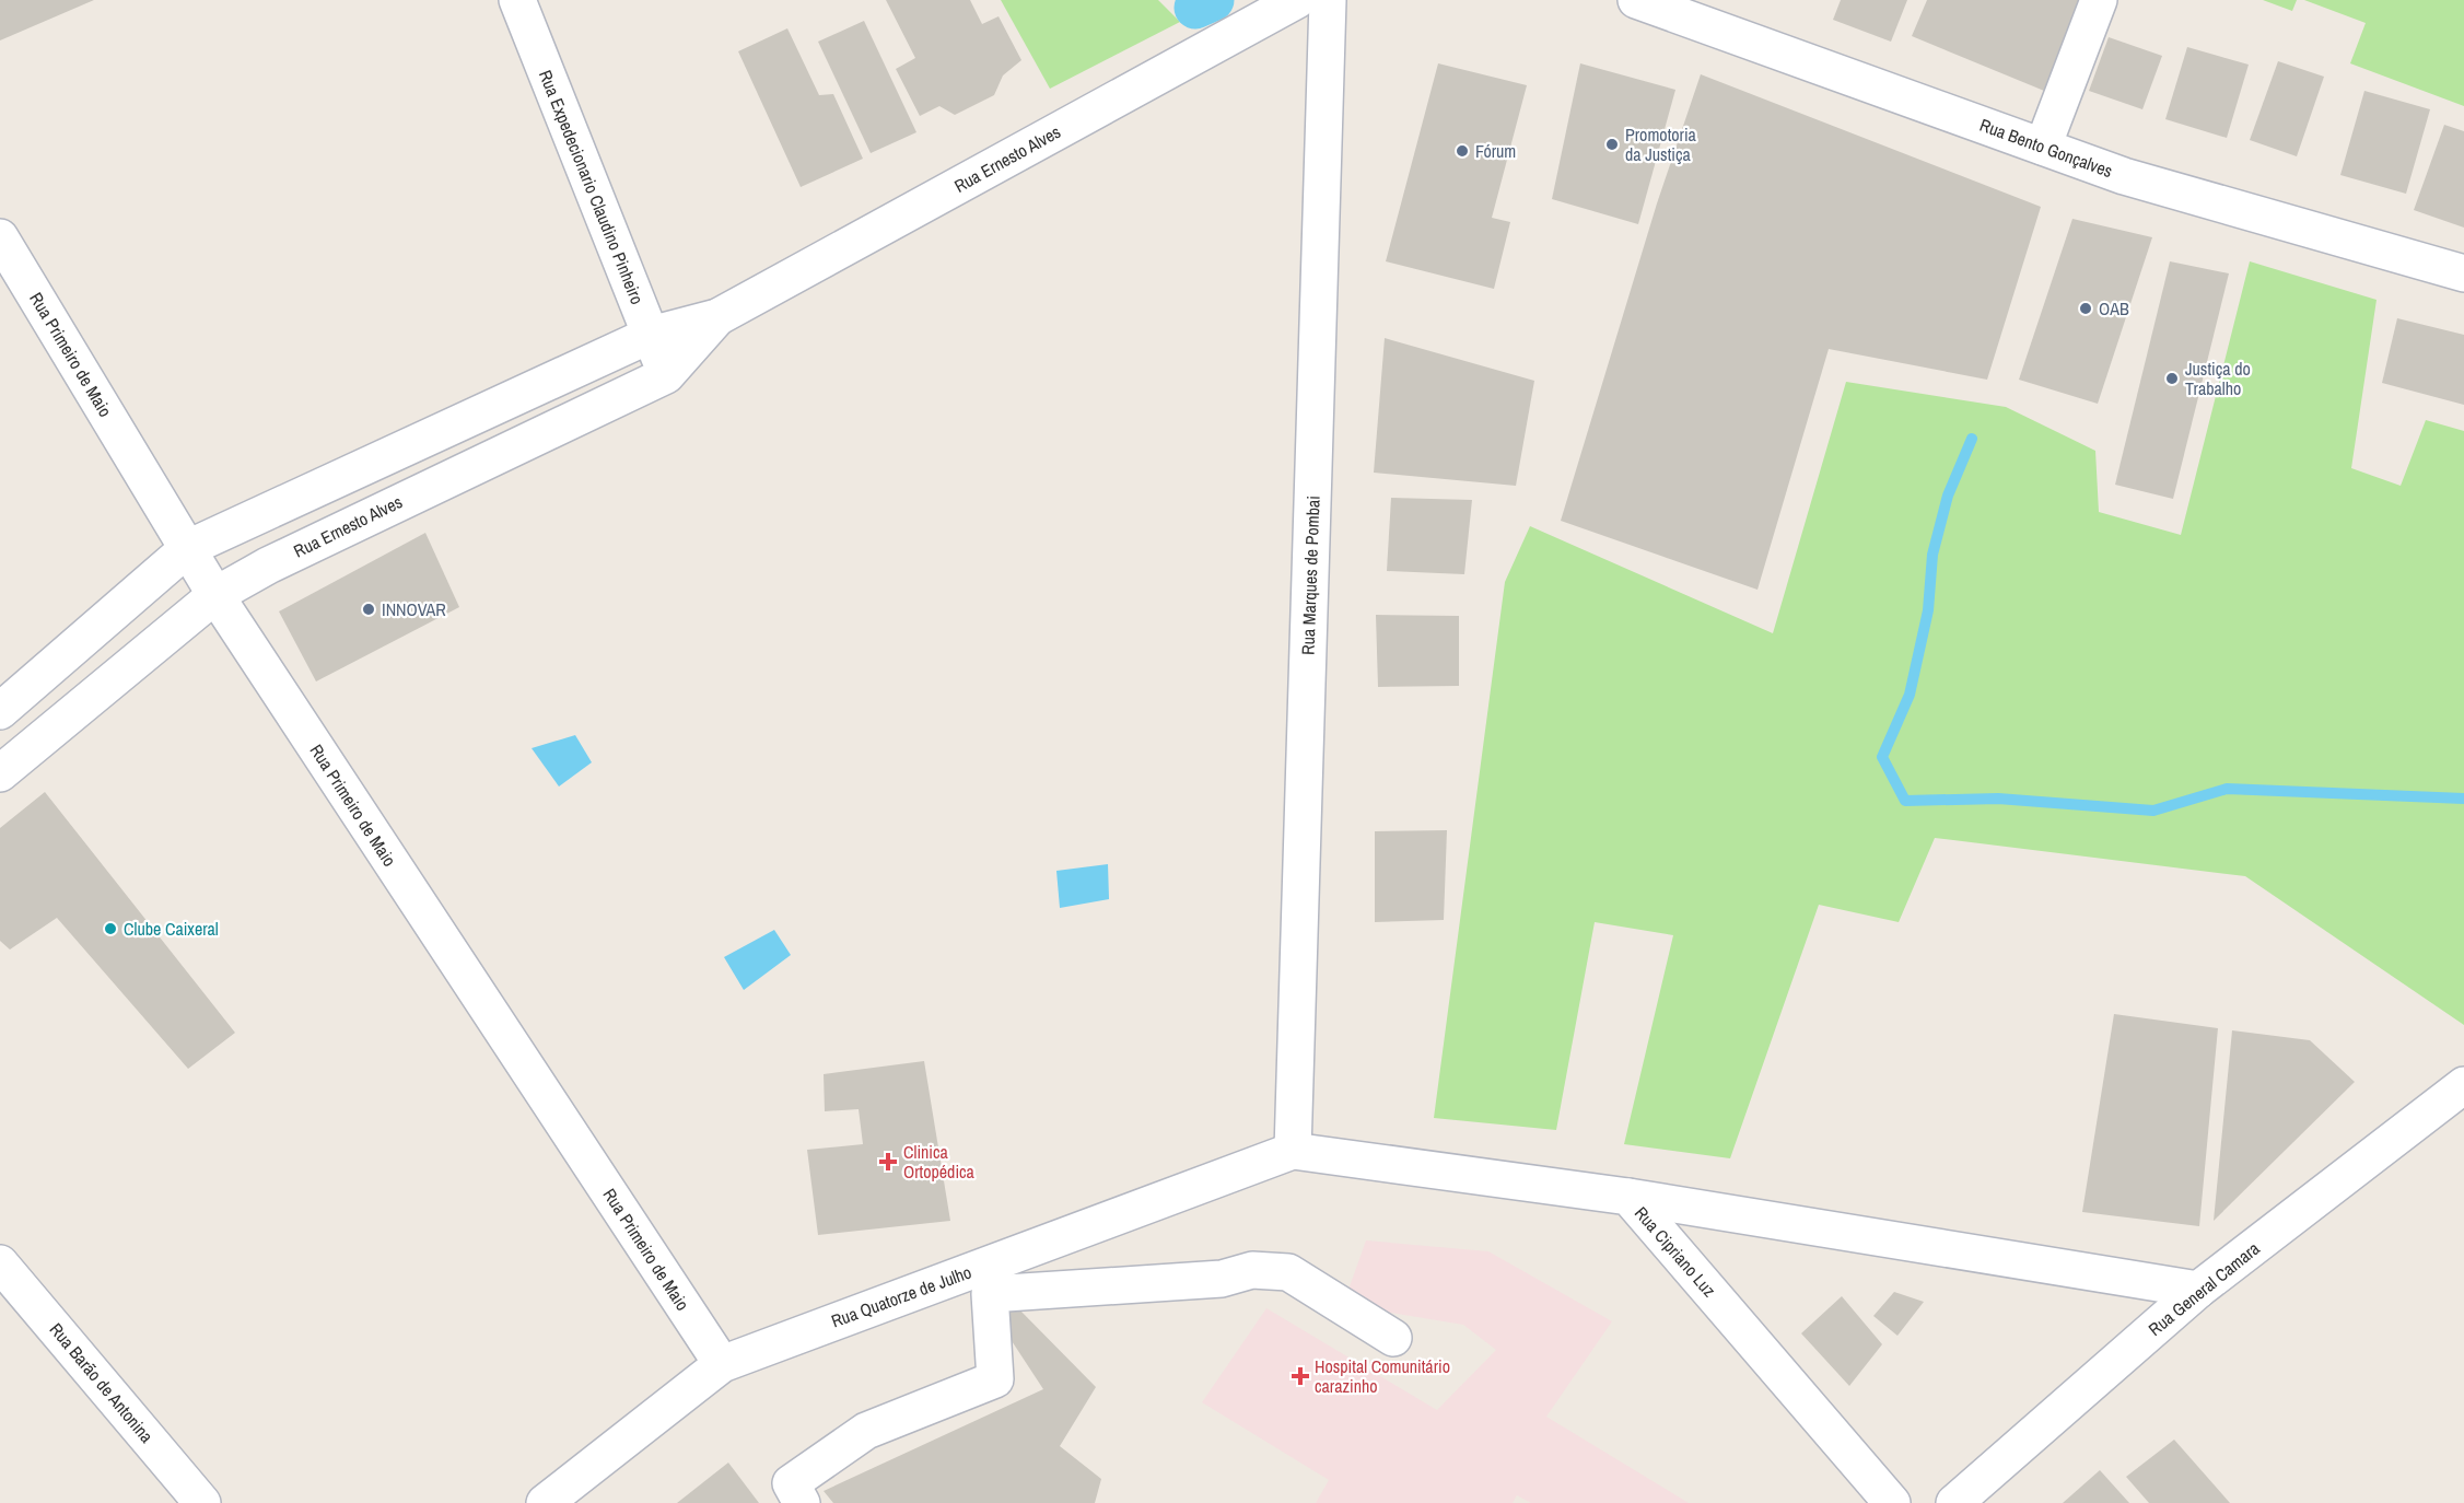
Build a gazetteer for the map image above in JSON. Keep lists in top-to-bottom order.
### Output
{
  "streets": {
    "street": [
      "Rua Bento Gonçalves",
      "Rua Ernesto Alves",
      "Rua Expedecionario Claudino Pinheiro",
      "Rua Primeiro de Maio",
      "Rua Marques de Pombai",
      "Rua Cipriano Luz",
      "Rua General Camara",
      "Rua Quatorze de Julho",
      "Rua Barão de Antonina"
    ]
  },
  "crossings": [
    ["Rua Ernesto Alves", "Rua Expedecionario Claudino Pinheiro"],
    ["Rua Ernesto Alves", "Rua Primeiro de Maio"],
    ["Rua Primeiro de Maio", "Rua Quatorze de Julho"],
    ["Rua Marques de Pombai", "Rua Cipriano Luz"],
    ["Rua Marques de Pombai", "Rua Quatorze de Julho"],
    ["Rua Cipriano Luz", "Rua Quatorze de Julho"]
  ],
  "places": {
    "other": [
      "Promotoria da Justiça",
      "Fórum",
      "OAB",
      "Justiça do Trabalho",
      "INNOVAR",
      "Clube Caixeral"
    ],
    "health": ["Clinica Ortopédica", "Hospital Comunitário carazinho"]
  }
}
